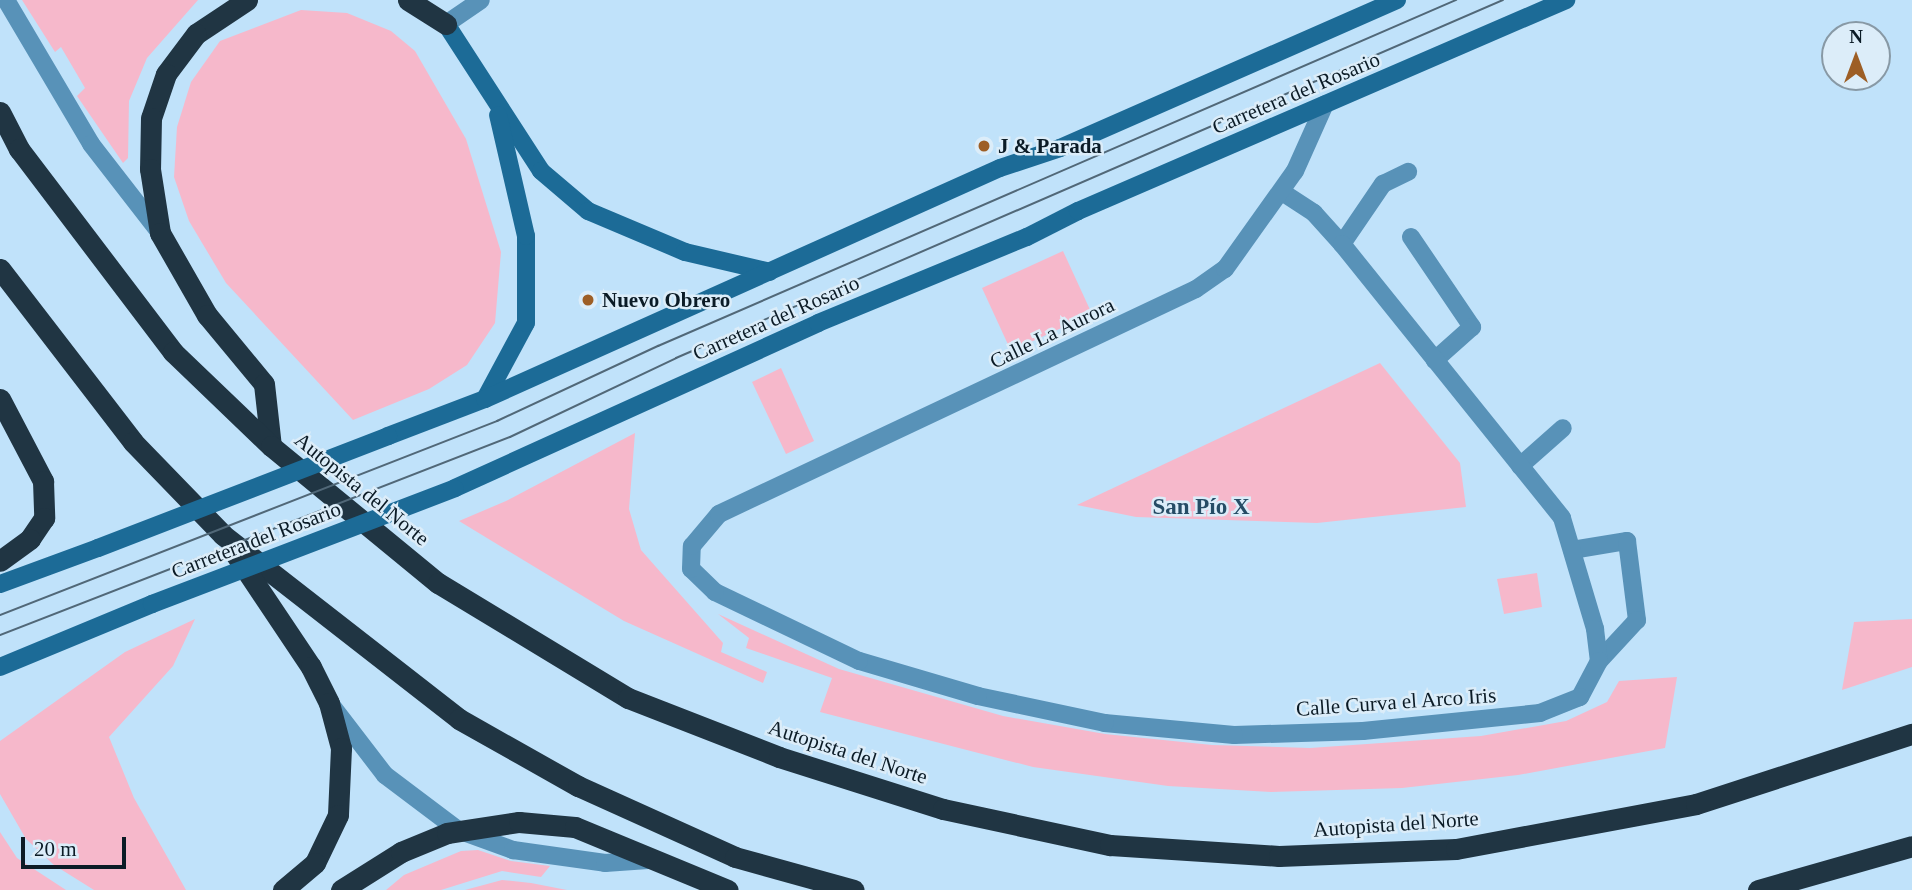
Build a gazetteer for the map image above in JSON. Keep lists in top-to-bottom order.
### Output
{
  "streets": {
    "highway": ["Autopista del Norte"],
    "main road": ["Carretera del Rosario"],
    "street": ["Calle La Aurora", "Calle Curva el Arco Iris"]
  },
  "crossings": [
    ["Carretera del Rosario", "Calle La Aurora"],
    ["Calle La Aurora", "Calle Curva el Arco Iris"]
  ],
  "districts": ["San Pío X"],
  "places": ["J & Parada", "Nuevo Obrero"],
  "scale_bar": "20 m",
  "north": "top"
}
